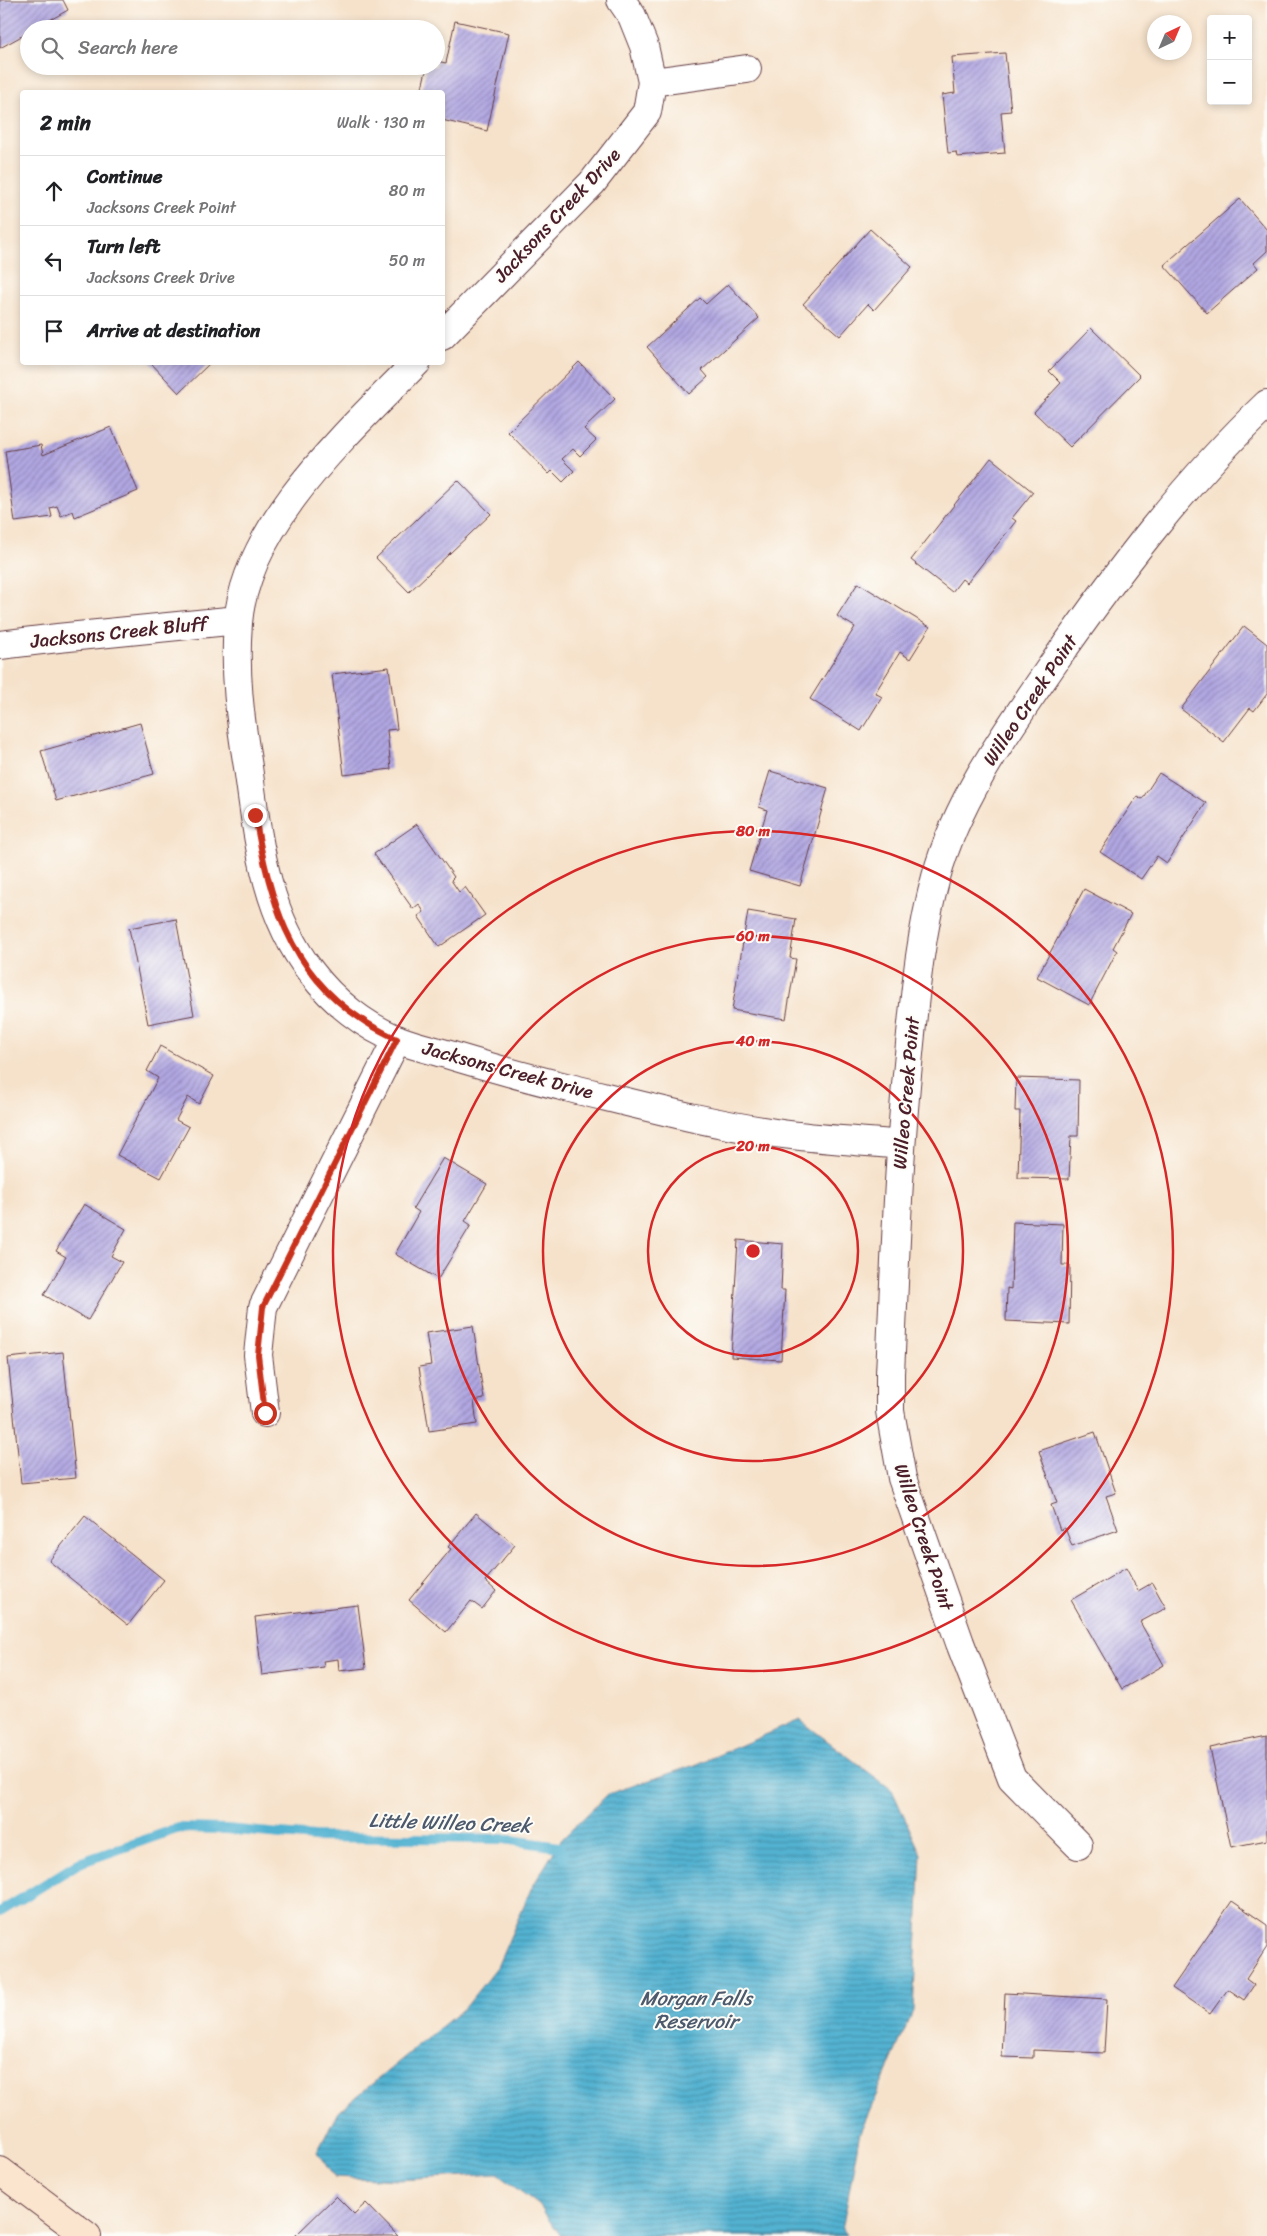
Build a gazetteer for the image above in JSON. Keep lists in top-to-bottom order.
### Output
{
  "streets": {
    "street": ["Jacksons Creek Drive", "Jacksons Creek Bluff", "Willeo Creek Point"]
  },
  "crossings": [
    ["Jacksons Creek Drive", "Jacksons Creek Bluff"],
    ["Jacksons Creek Drive", "Willeo Creek Point"]
  ],
  "water": ["Little Willeo Creek", "Morgan Falls Reservoir"],
  "north": "top right",
  "page": {
    "map_buttons": ["+", "−"],
    "search": "Search here",
    "heading": ["2 min", "Walk · 130 m"],
    "list": [
      ["Continue", "Jacksons Creek Point", "80 m"],
      ["Turn left", "Jacksons Creek Drive", "50 m"],
      "Arrive at destination"
    ]
  },
  "rings": [
    "80 m",
    "60 m",
    "40 m",
    "20 m"
  ]
}
